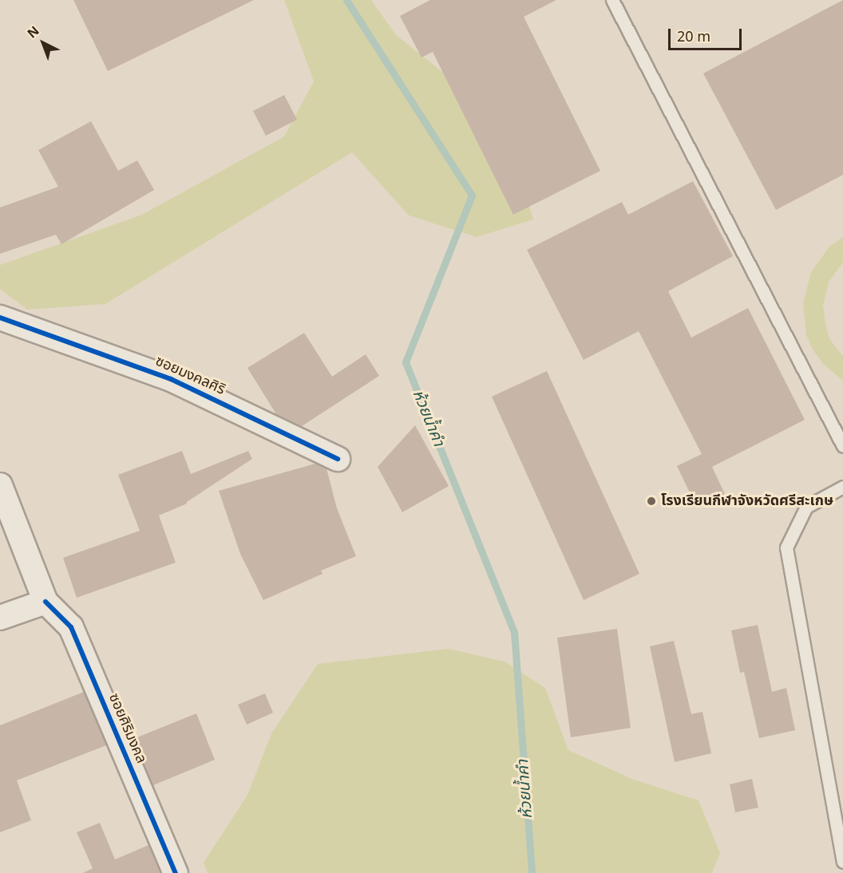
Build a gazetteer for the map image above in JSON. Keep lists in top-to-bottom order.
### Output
{
  "streets": {
    "street": ["ซอยมงคลศิริ", "ซอยศิริมงคล"]
  },
  "water": ["ห้วยน้ำคำ"],
  "places": ["โรงเรียนกีฬาจังหวัดศรีสะเกษ"],
  "scale_bar": "20 m",
  "north": "top left"
}
